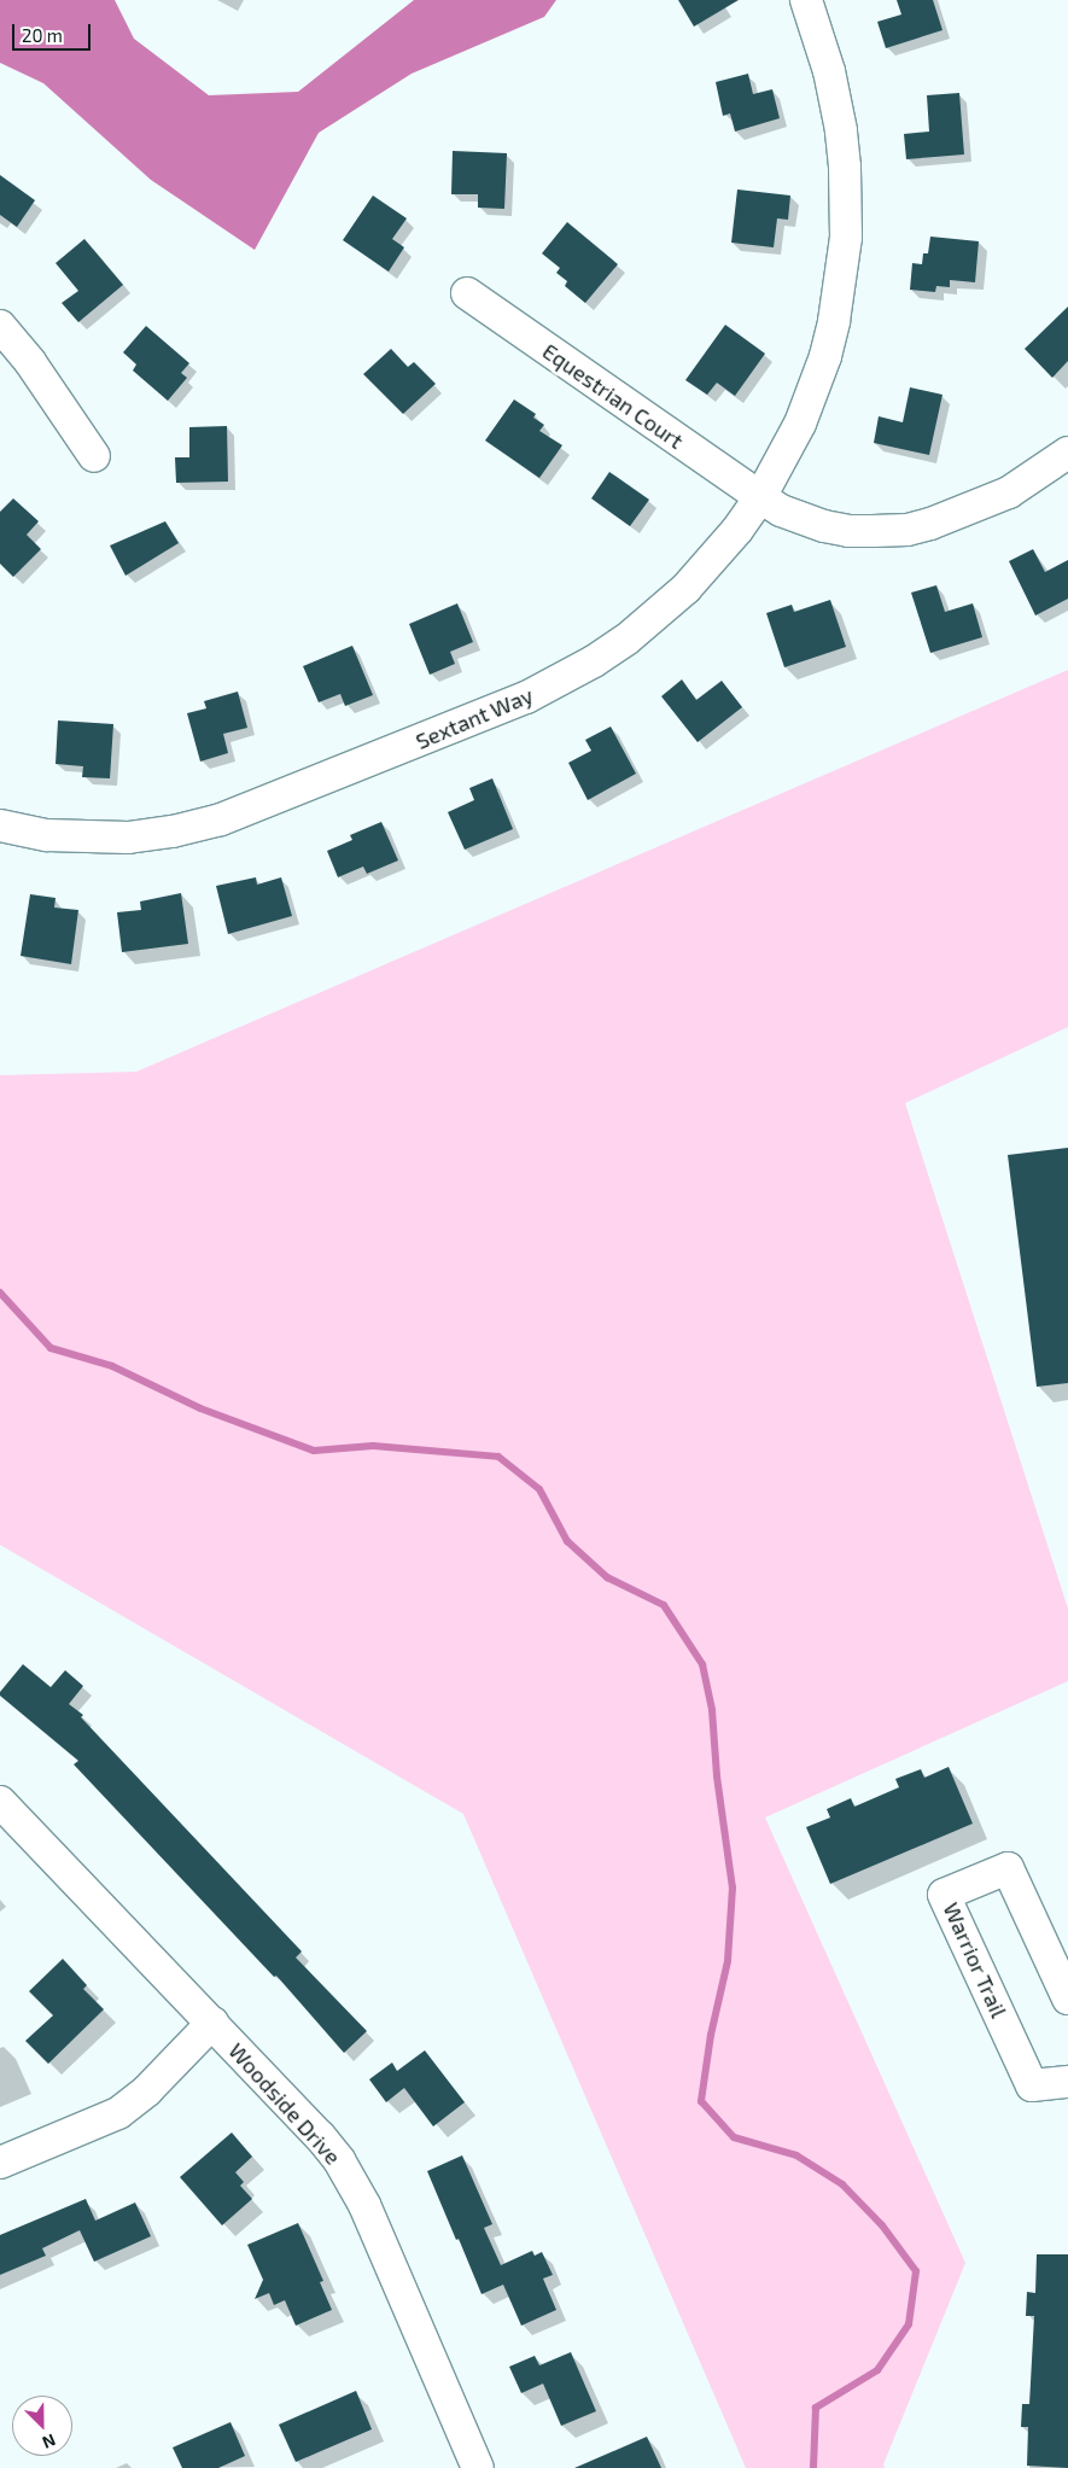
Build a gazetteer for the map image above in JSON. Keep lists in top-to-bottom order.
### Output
{
  "streets": {
    "street": [
      "Equestrian Court",
      "Sextant Way",
      "Warrior Trail",
      "Woodside Drive"
    ]
  },
  "crossings": [
    ["Equestrian Court", "Sextant Way"]
  ],
  "scale_bar": "20 m",
  "north": "bottom right"
}
